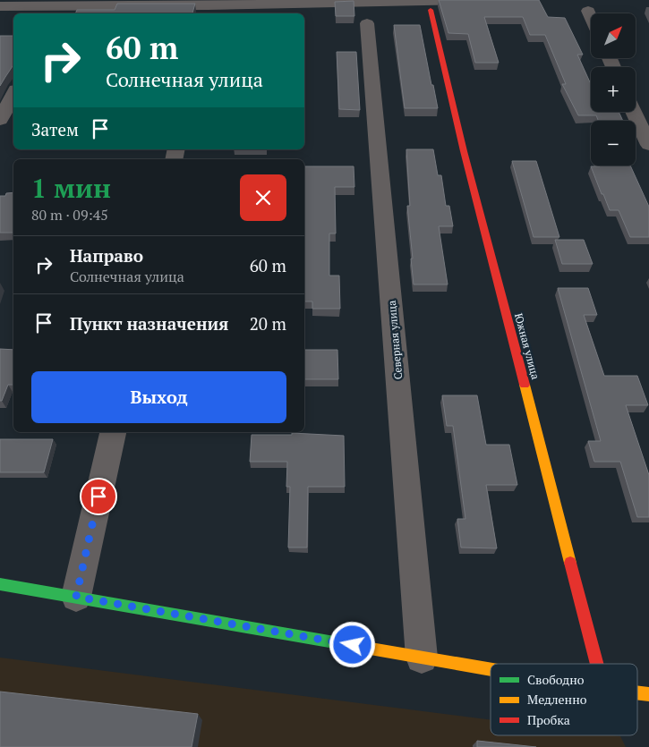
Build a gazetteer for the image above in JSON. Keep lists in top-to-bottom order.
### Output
{
  "streets": {
    "street": ["Северная улица", "Южная улица"]
  },
  "legend": ["Свободно", "Медленно", "Пробка"],
  "north": "top right",
  "page": {
    "map_buttons": ["+", "−"],
    "turn": ["60 m", "Солнечная улица"],
    "then": "Затем",
    "heading": ["1 мин", "80 m · 09:45"],
    "list": [
      {
        "name": "Направо",
        "note": "Солнечная улица",
        "value": "60 m"
      },
      {
        "name": "Пункт назначения",
        "value": "20 m"
      }
    ],
    "buttons": "Выход"
  }
}
